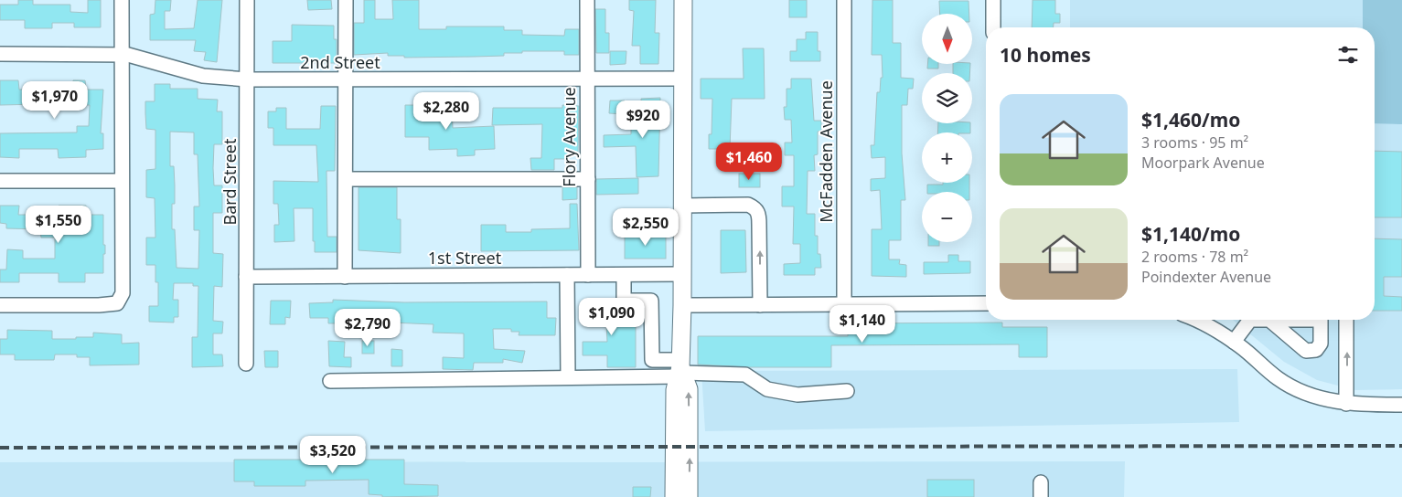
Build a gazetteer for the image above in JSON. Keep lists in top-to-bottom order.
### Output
{
  "streets": {
    "street": [
      "2nd Street",
      "Flory Avenue",
      "McFadden Avenue",
      "Bard Street",
      "1st Street"
    ]
  },
  "crossings": [
    ["2nd Street", "Flory Avenue"],
    ["2nd Street", "Bard Street"],
    ["Flory Avenue", "1st Street"],
    ["Bard Street", "1st Street"]
  ],
  "north": "bottom",
  "page": {
    "map_buttons": ["+", "−"],
    "heading": "10 homes",
    "price": [
      "$1,970",
      "$2,280",
      "$920",
      "$1,460",
      "$1,550",
      "$2,550",
      "$1,090",
      "$1,140",
      "$2,790",
      "$3,520"
    ],
    "list": [
      {
        "name": "$1,460/mo",
        "note": "3 rooms · 95 m² · Moorpark Avenue"
      },
      {
        "name": "$1,140/mo",
        "note": "2 rooms · 78 m² · Poindexter Avenue"
      }
    ]
  }
}
